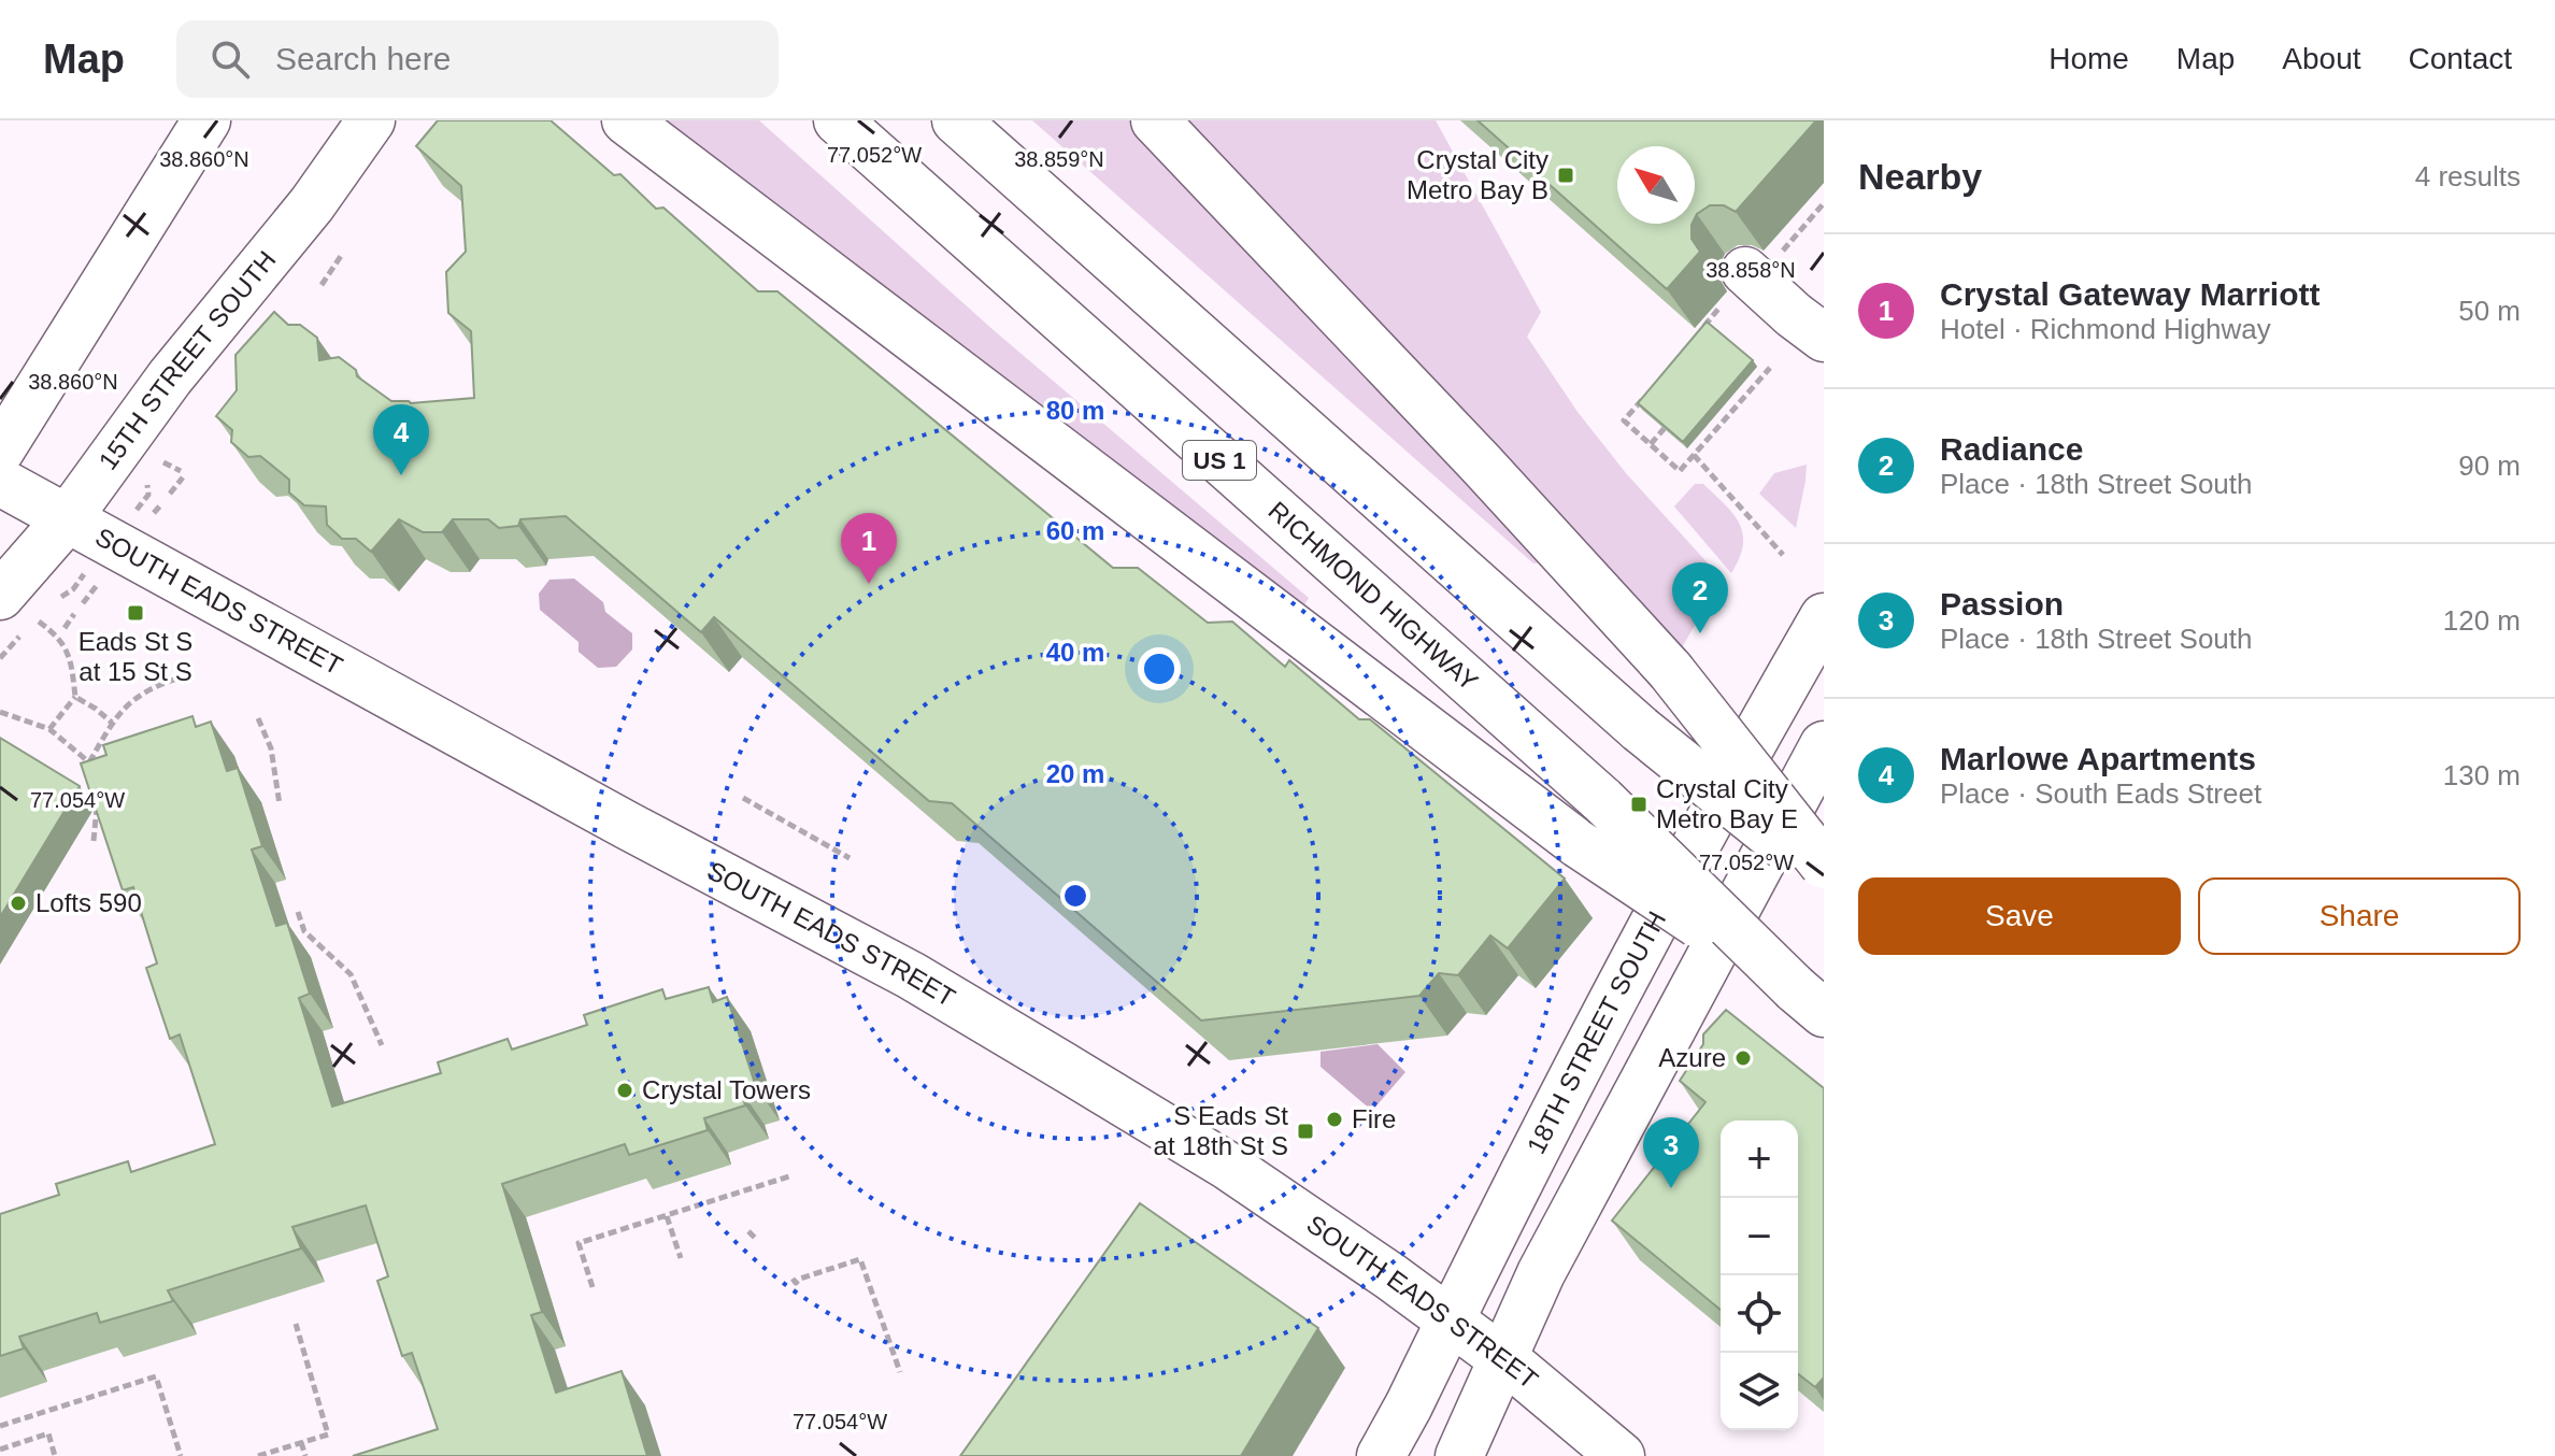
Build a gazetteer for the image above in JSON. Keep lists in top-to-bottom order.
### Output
{
  "streets": {
    "main road": [
      "15TH STREET SOUTH",
      "US 1",
      "RICHMOND HIGHWAY",
      "SOUTH EADS STREET",
      "18TH STREET SOUTH"
    ]
  },
  "crossings": [
    ["15TH STREET SOUTH", "SOUTH EADS STREET"],
    ["SOUTH EADS STREET", "18TH STREET SOUTH"]
  ],
  "places": {
    "transit": [
      "Crystal City Metro Bay B",
      "Eads St S at 15 St S",
      "Crystal City Metro Bay E",
      "S Eads St at 18th St S"
    ],
    "other": [
      "Lofts 590",
      "Azure",
      "Crystal Towers",
      "Fire"
    ]
  },
  "north": "top left",
  "page": {
    "header": "Map",
    "search": "Search here",
    "nav": [
      "Home",
      "Map",
      "About",
      "Contact"
    ],
    "heading": ["Nearby", "4 results"],
    "list": [
      {
        "mark": "1",
        "name": "Crystal Gateway Marriott",
        "note": "Hotel · Richmond Highway",
        "value": "50 m"
      },
      {
        "mark": "2",
        "name": "Radiance",
        "note": "Place · 18th Street South",
        "value": "90 m"
      },
      {
        "mark": "3",
        "name": "Passion",
        "note": "Place · 18th Street South",
        "value": "120 m"
      },
      {
        "mark": "4",
        "name": "Marlowe Apartments",
        "note": "Place · South Eads Street",
        "value": "130 m"
      }
    ],
    "pins": [
      "4",
      "1",
      "2",
      "3"
    ],
    "buttons": ["Save", "Share"],
    "map_buttons": ["+", "−"]
  },
  "coordinates": [
    "77.052°W",
    "38.860°N",
    "38.859°N",
    "38.858°N",
    "77.054°W"
  ],
  "rings": [
    "80 m",
    "60 m",
    "40 m",
    "20 m"
  ]
}
